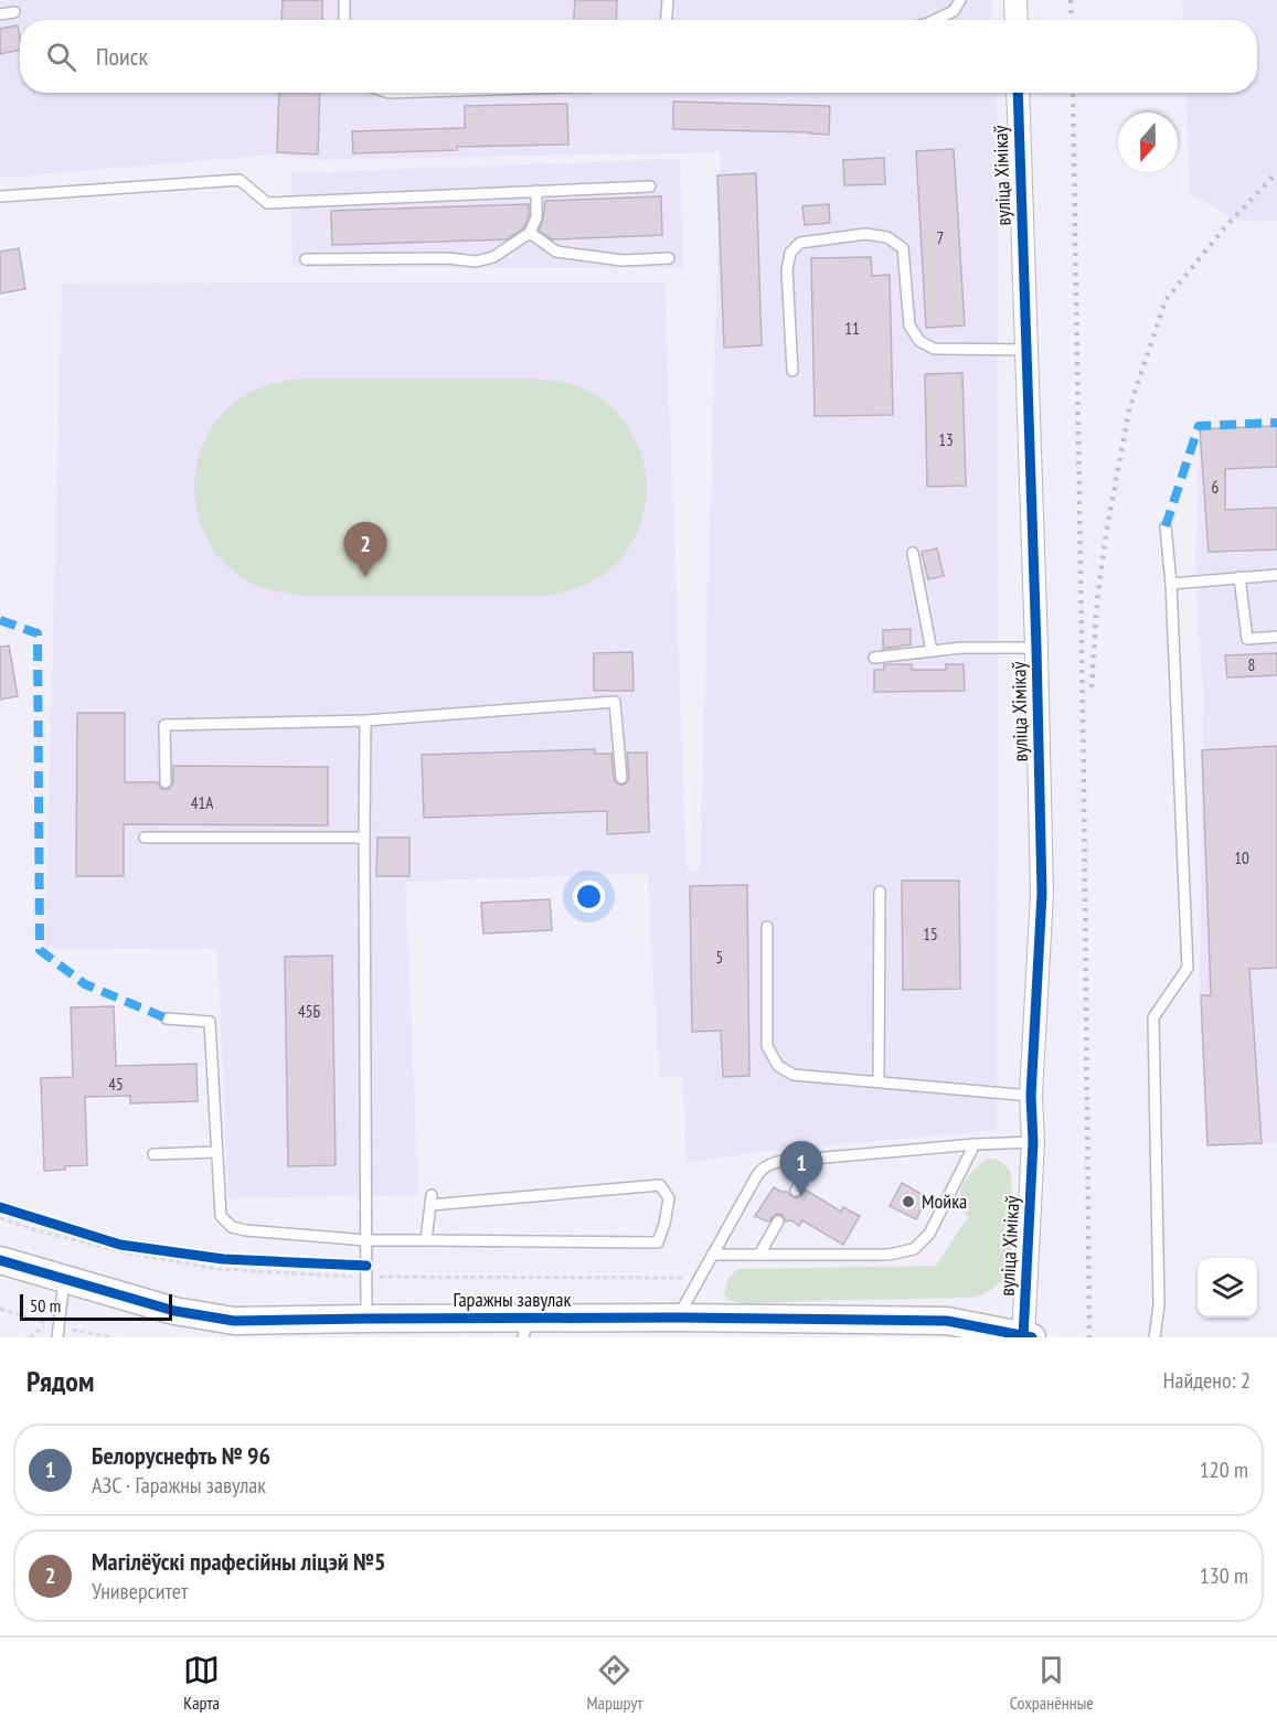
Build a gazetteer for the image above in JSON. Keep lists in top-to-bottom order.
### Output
{
  "streets": {
    "street": ["вуліца Хімікаў", "Гаражны завулак"]
  },
  "crossings": [
    ["вуліца Хімікаў", "Гаражны завулак"]
  ],
  "places": ["Мойка"],
  "house_numbers": [
    "7",
    "11",
    "13",
    "6",
    "8",
    "41А",
    "10",
    "15",
    "5",
    "45Б",
    "45"
  ],
  "scale_bar": "50 m",
  "north": "bottom",
  "page": {
    "search": "Поиск",
    "pins": ["2", "1"],
    "scale": "50 m",
    "heading": ["Рядом", "Найдено: 2"],
    "list": [
      {
        "mark": "1",
        "name": "Белоруснефть № 96",
        "note": "АЗС · Гаражны завулак",
        "value": "120 m"
      },
      {
        "mark": "2",
        "name": "Магілёўскі прафесійны ліцэй №5",
        "note": "Университет",
        "value": "130 m"
      }
    ],
    "nav": ["Карта", "Маршрут", "Сохранённые"]
  }
}
